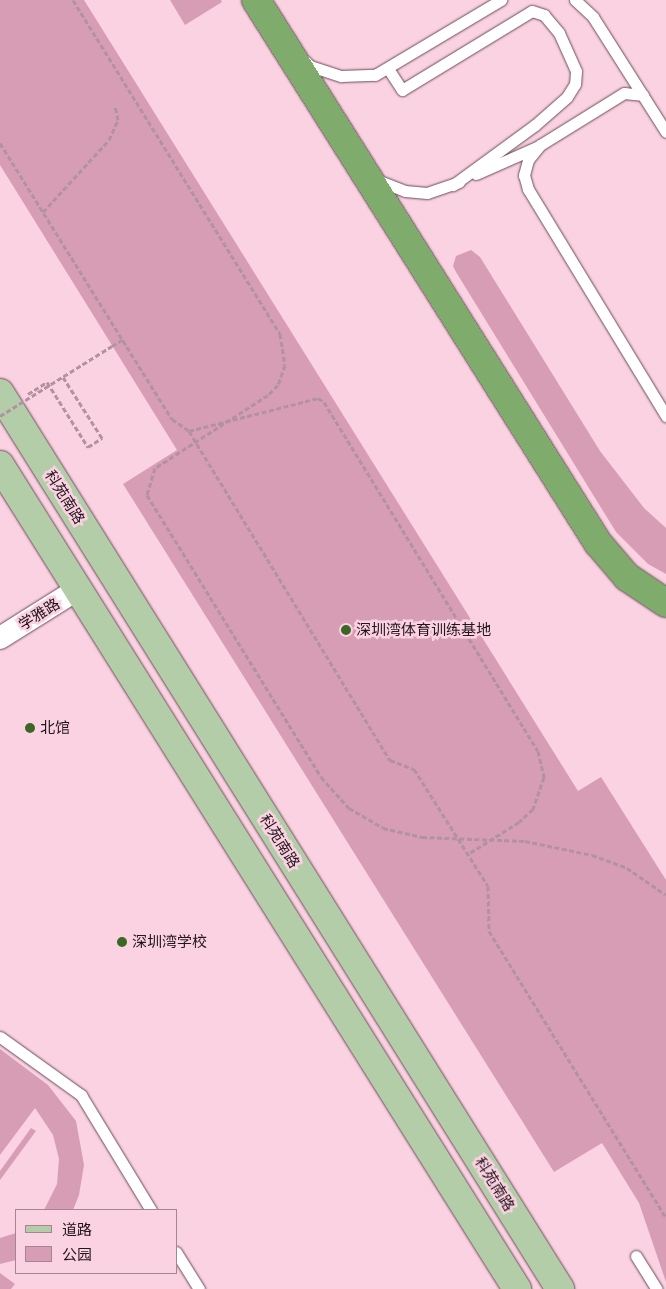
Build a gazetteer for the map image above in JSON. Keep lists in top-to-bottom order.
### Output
{
  "streets": {
    "main road": ["科苑南路"],
    "street": ["学雅路"]
  },
  "places": ["深圳湾体育训练基地", "北馆", "深圳湾学校"],
  "legend": ["道路", "公园"]
}
